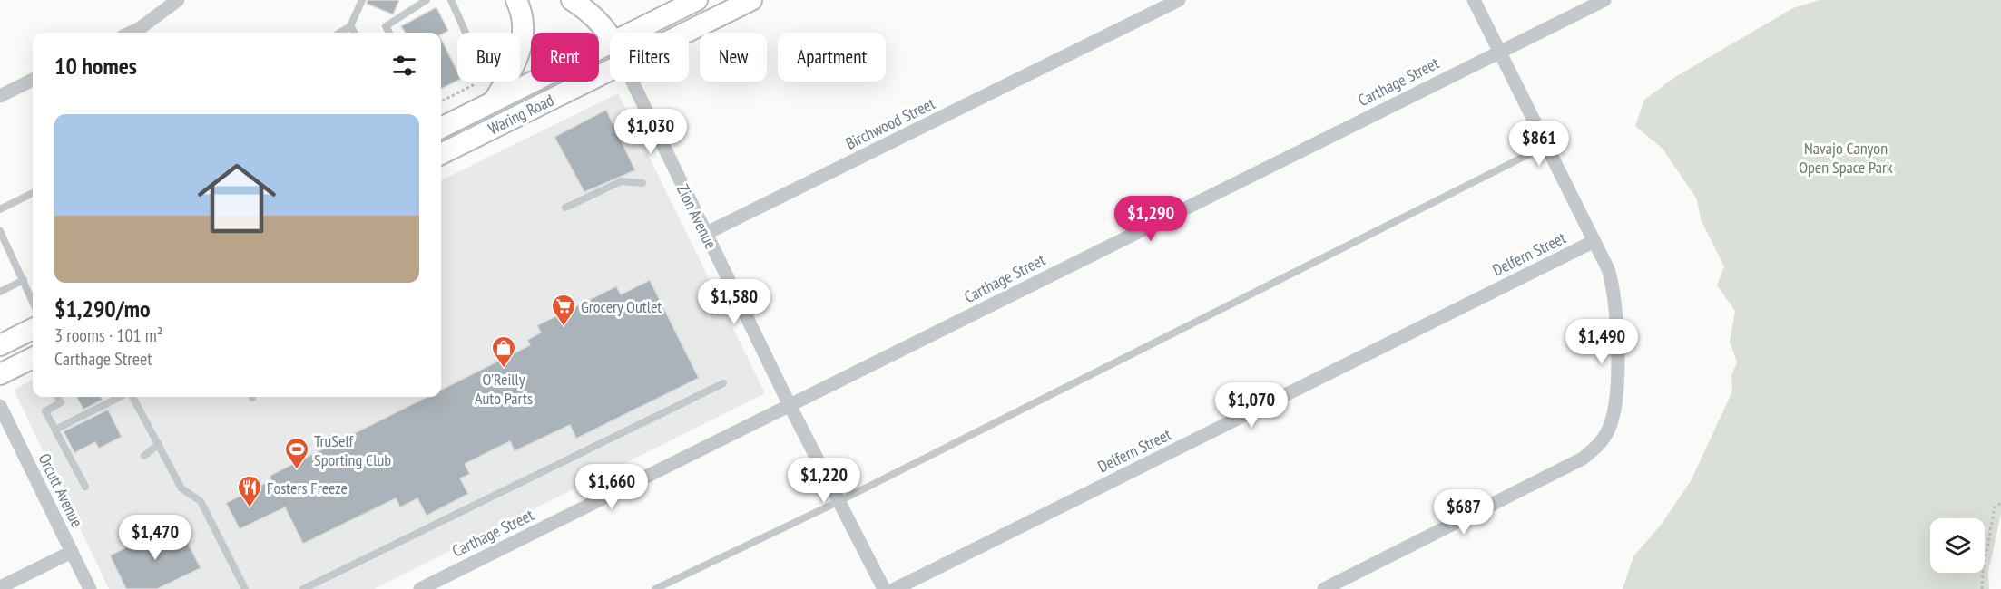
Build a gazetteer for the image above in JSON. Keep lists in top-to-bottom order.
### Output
{
  "streets": {
    "main road": ["Waring Road", "Zion Avenue"],
    "street": [
      "Carthage Street",
      "Birchwood Street",
      "Delfern Street",
      "Orcutt Avenue"
    ]
  },
  "crossings": [
    ["Carthage Street", "Zion Avenue"],
    ["Birchwood Street", "Zion Avenue"]
  ],
  "parks": ["Navajo Canyon Open Space Park"],
  "places": {
    "supermarket": ["Grocery Outlet"],
    "shop": ["O'Reilly Auto Parts"],
    "sports": ["TruSelf Sporting Club"],
    "restaurant": ["Fosters Freeze"]
  },
  "page": {
    "chip": [
      "Buy",
      "Rent",
      "Filters",
      "New",
      "Apartment"
    ],
    "heading": "10 homes",
    "list": [
      {
        "name": "$1,290/mo",
        "note": "3 rooms · 101 m² · Carthage Street"
      }
    ],
    "price": [
      "$1,030",
      "$861",
      "$1,290",
      "$1,580",
      "$1,490",
      "$1,070",
      "$1,220",
      "$1,660",
      "$687",
      "$1,470"
    ]
  }
}
